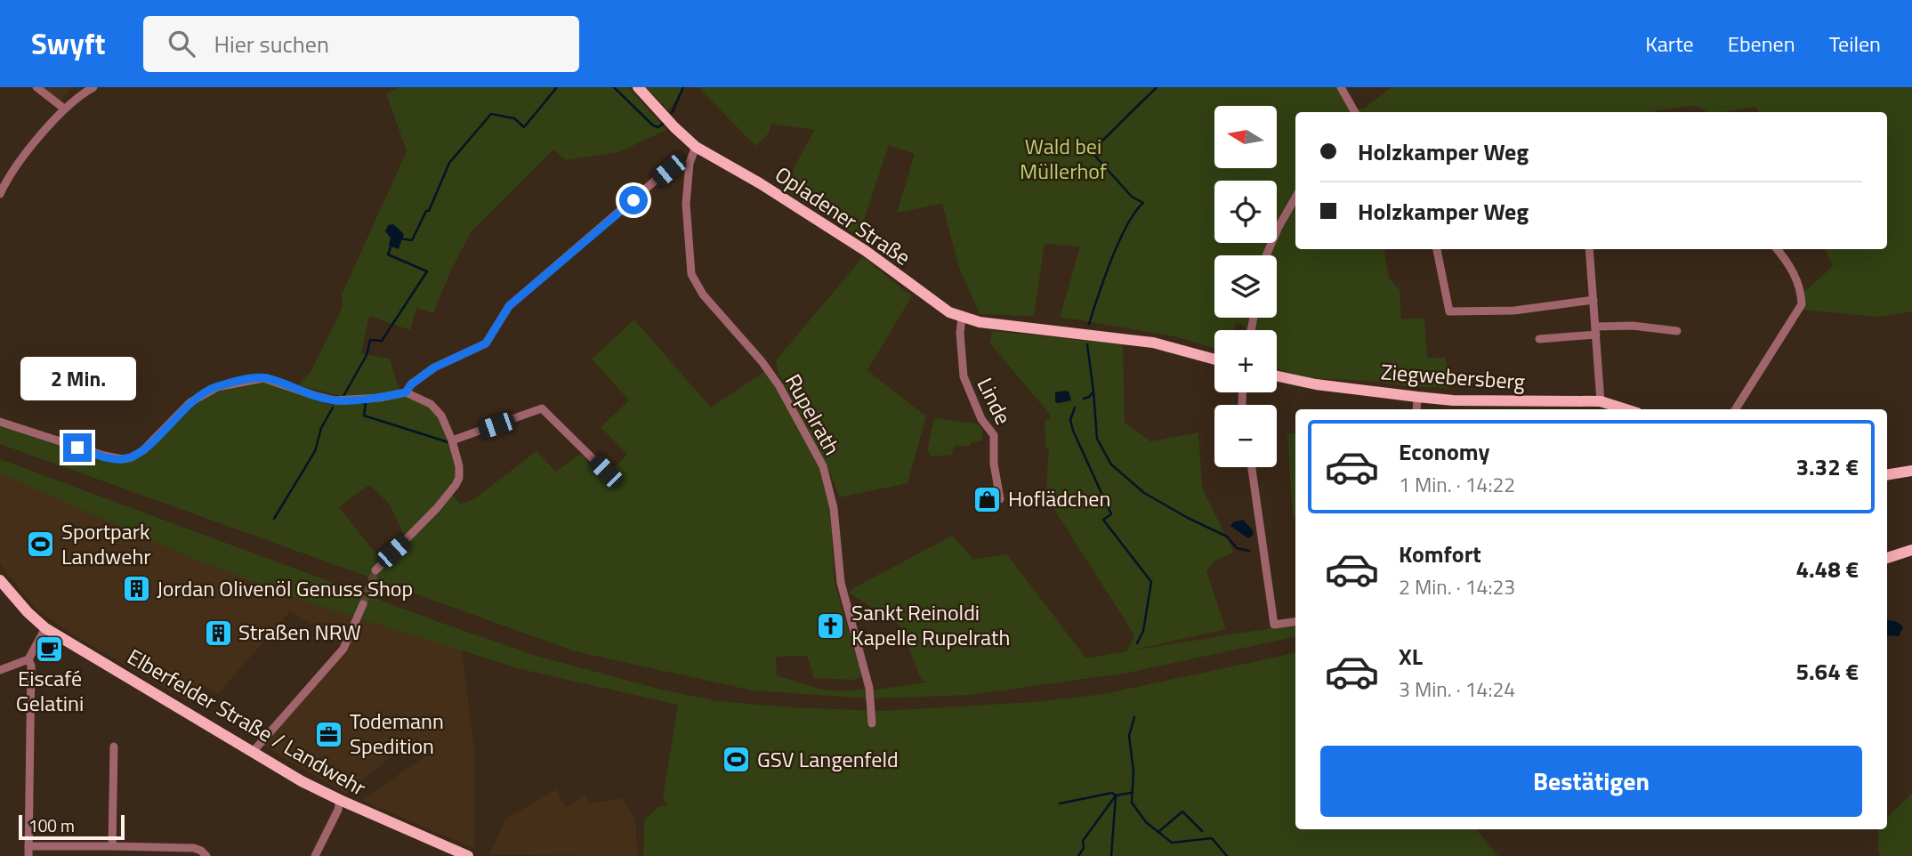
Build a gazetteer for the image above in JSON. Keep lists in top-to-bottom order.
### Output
{
  "streets": {
    "main road": ["Opladener Straße", "Ziegwebersberg", "Elberfelder Straße / Landwehr"],
    "street": ["Linde", "Rupelrath"]
  },
  "crossings": [
    ["Opladener Straße", "Linde"],
    ["Opladener Straße", "Rupelrath"]
  ],
  "parks": ["Wald bei Müllerhof"],
  "places": {
    "shop": ["Hoflädchen"],
    "sports": ["Sportpark Landwehr", "GSV Langenfeld"],
    "building": ["Jordan Olivenöl Genuss Shop", "Straßen NRW"],
    "church": ["Sankt Reinoldi Kapelle Rupelrath"],
    "cafe": ["Eiscafé Gelatini"],
    "office": ["Todemann Spedition"]
  },
  "scale_bar": "100 m",
  "north": "left",
  "page": {
    "header": "Swyft",
    "search": "Hier suchen",
    "nav": ["Karte", "Ebenen", "Teilen"],
    "map_buttons": ["+", "−"],
    "banner": ["Holzkamper Weg", "Holzkamper Weg"],
    "bubble": "2 Min.",
    "list": [
      {
        "name": "Economy",
        "note": "1 Min. · 14:22",
        "value": "3.32 €"
      },
      {
        "name": "Komfort",
        "note": "2 Min. · 14:23",
        "value": "4.48 €"
      },
      {
        "name": "XL",
        "note": "3 Min. · 14:24",
        "value": "5.64 €"
      }
    ],
    "buttons": "Bestätigen",
    "scale": "100 m"
  }
}
